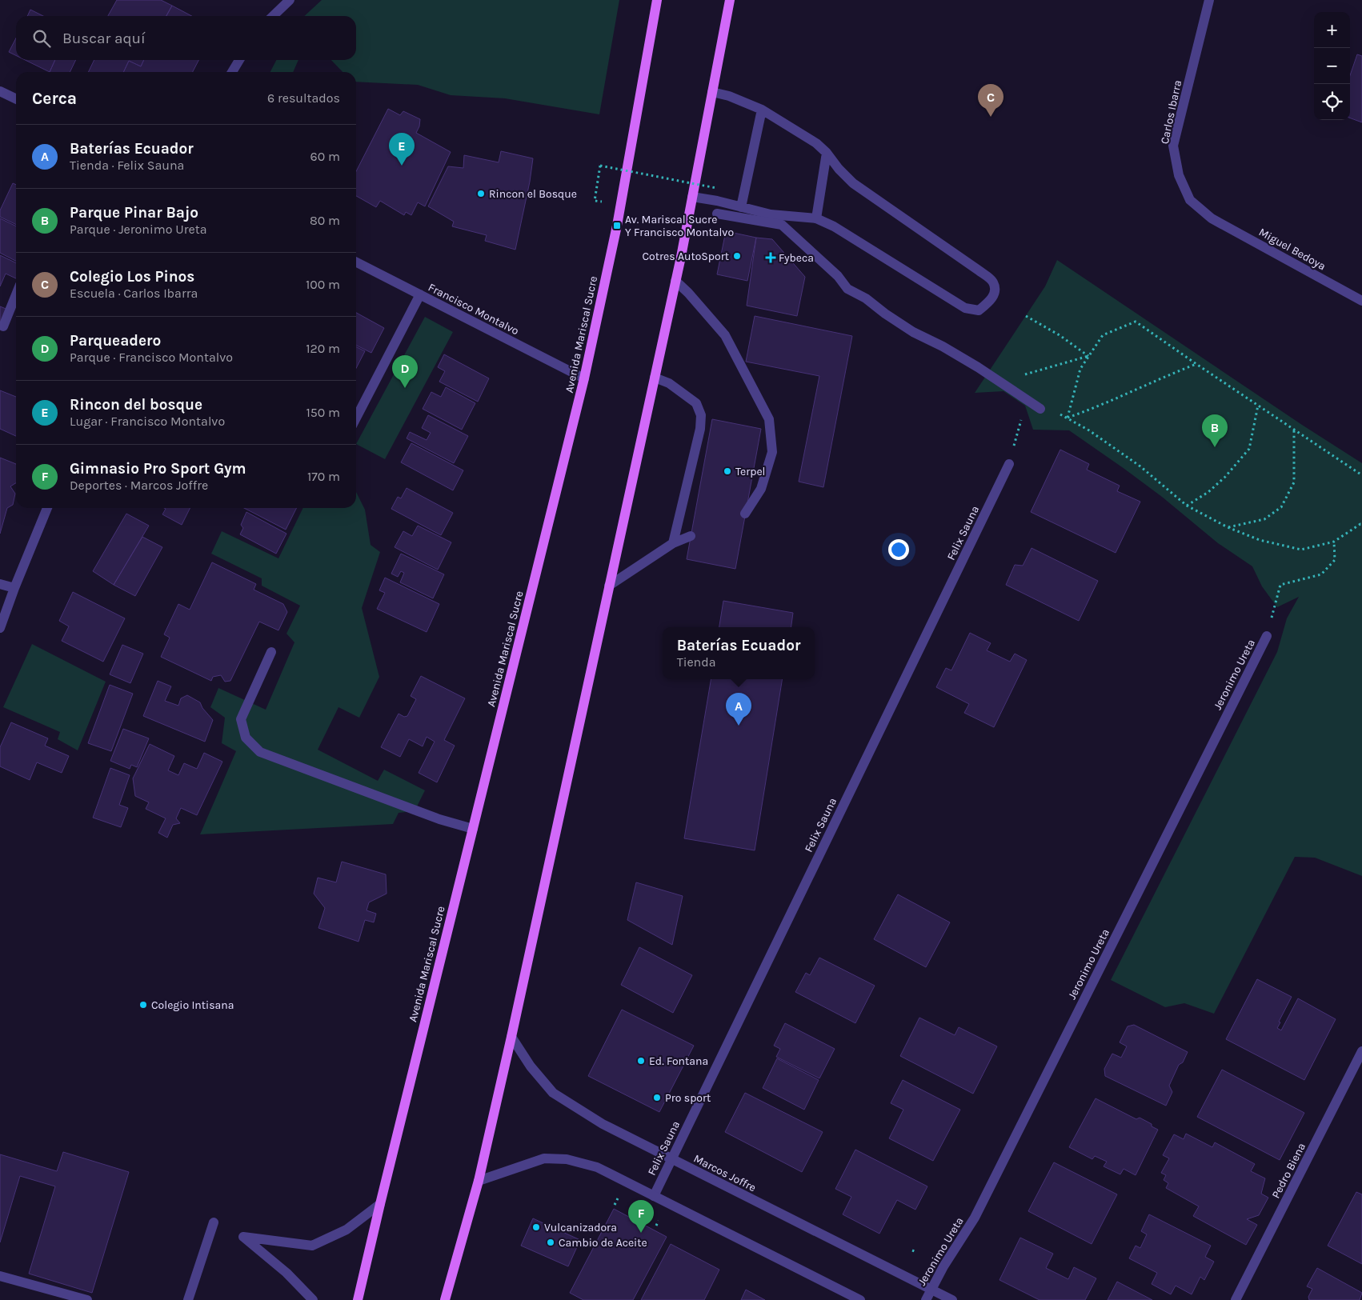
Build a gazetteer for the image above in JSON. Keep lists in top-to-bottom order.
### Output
{
  "streets": {
    "main road": ["Avenida Mariscal Sucre"],
    "street": [
      "Carlos Ibarra",
      "Miguel Bedoya",
      "Francisco Montalvo",
      "Felix Sauna",
      "Jeronimo Ureta",
      "Pedro Biena",
      "Marcos Joffre"
    ]
  },
  "crossings": [
    ["Carlos Ibarra", "Miguel Bedoya"],
    ["Francisco Montalvo", "Avenida Mariscal Sucre"],
    ["Felix Sauna", "Marcos Joffre"],
    ["Jeronimo Ureta", "Marcos Joffre"]
  ],
  "places": {
    "other": [
      "Rincon el Bosque",
      "Cotres AutoSport",
      "Terpel",
      "Colegio Intisana",
      "Ed. Fontana",
      "Pro sport",
      "Vulcanizadora",
      "Cambio de Aceite"
    ],
    "transit": ["Av. Mariscal Sucre Y Francisco Montalvo"],
    "health": ["Fybeca"]
  },
  "page": {
    "map_buttons": ["+", "−"],
    "search": "Buscar aquí",
    "heading": ["Cerca", "6 resultados"],
    "pins": [
      "C",
      "E",
      "D",
      "B",
      "A",
      "F"
    ],
    "list": [
      {
        "mark": "A",
        "name": "Baterías Ecuador",
        "note": "Tienda · Felix Sauna",
        "value": "60 m"
      },
      {
        "mark": "B",
        "name": "Parque Pinar Bajo",
        "note": "Parque · Jeronimo Ureta",
        "value": "80 m"
      },
      {
        "mark": "C",
        "name": "Colegio Los Pinos",
        "note": "Escuela · Carlos Ibarra",
        "value": "100 m"
      },
      {
        "mark": "D",
        "name": "Parqueadero",
        "note": "Parque · Francisco Montalvo",
        "value": "120 m"
      },
      {
        "mark": "E",
        "name": "Rincon del bosque",
        "note": "Lugar · Francisco Montalvo",
        "value": "150 m"
      },
      {
        "mark": "F",
        "name": "Gimnasio Pro Sport Gym",
        "note": "Deportes · Marcos Joffre",
        "value": "170 m"
      }
    ],
    "popup": ["Baterías Ecuador", "Tienda"]
  }
}
